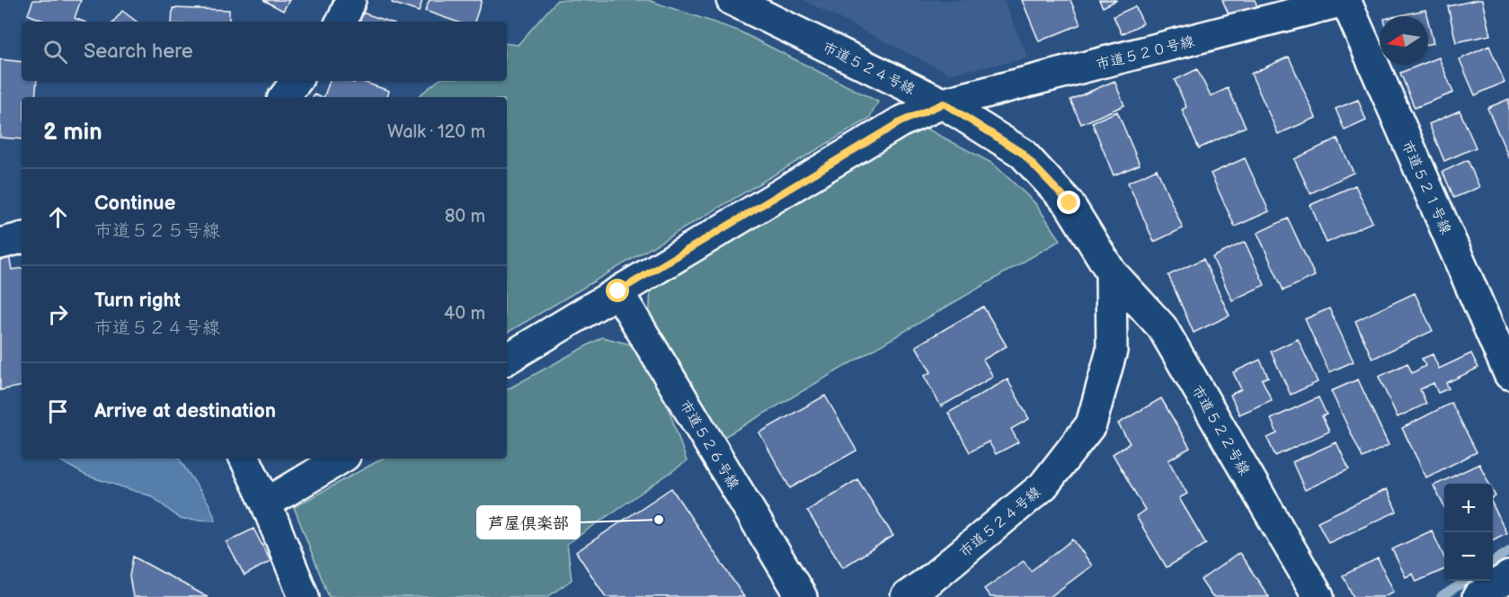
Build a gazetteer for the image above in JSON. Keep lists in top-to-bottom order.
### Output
{
  "streets": {
    "street": [
      "市道５２０号線",
      "市道５２４号線",
      "市道５２１号線",
      "市道５２２号線",
      "市道５２６号線"
    ]
  },
  "crossings": [
    ["市道５２０号線", "市道５２４号線"],
    ["市道５２０号線", "市道５２１号線"],
    ["市道５２０号線", "市道５２６号線"],
    ["市道５２４号線", "市道５２２号線"]
  ],
  "places": ["芦屋倶楽部"],
  "north": "left",
  "page": {
    "search": "Search here",
    "heading": ["2 min", "Walk · 120 m"],
    "list": [
      ["Continue", "市道５２５号線", "80 m"],
      ["Turn right", "市道５２４号線", "40 m"],
      "Arrive at destination"
    ],
    "map_buttons": ["+", "−"]
  }
}
